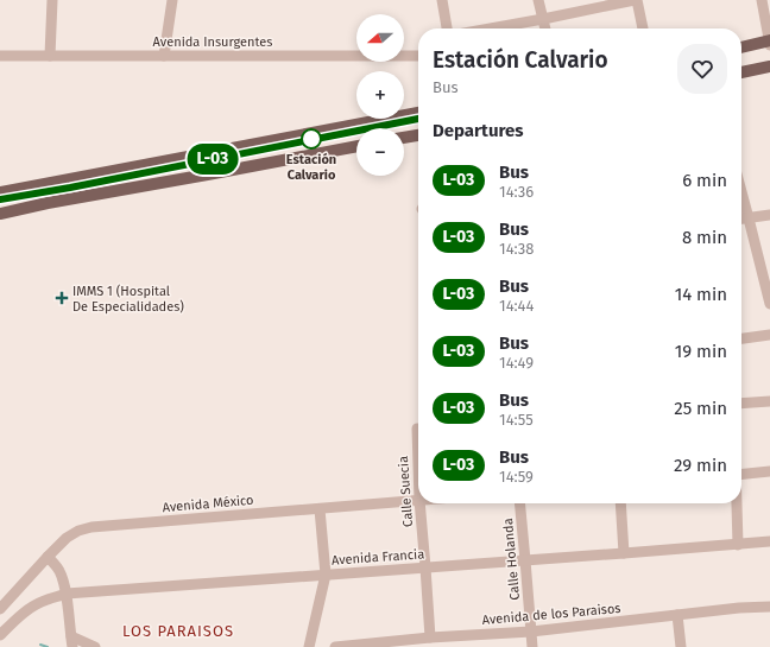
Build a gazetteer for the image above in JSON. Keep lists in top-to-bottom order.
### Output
{
  "streets": {
    "street": [
      "Avenida Insurgentes",
      "Calle Suecia",
      "Avenida México",
      "Avenida Francia",
      "Calle Holanda",
      "Avenida de los Paraisos"
    ]
  },
  "crossings": [
    ["Calle Suecia", "Avenida Francia"],
    ["Calle Suecia", "Avenida de los Paraisos"],
    ["Avenida Francia", "Calle Holanda"],
    ["Calle Holanda", "Avenida de los Paraisos"]
  ],
  "districts": ["LOS PARAISOS"],
  "places": {
    "other": ["Estación Calvario"],
    "health": ["IMMS 1 (Hospital De Especialidades)"]
  },
  "lines": ["bus line L-03"],
  "north": "left",
  "page": {
    "on_map": "L-03",
    "map_buttons": ["+", "−"],
    "heading": [
      ["Estación Calvario", "Bus"],
      "Departures"
    ],
    "list": [
      {
        "mark": "L-03",
        "name": "Bus",
        "note": "14:36",
        "value": "6 min"
      },
      {
        "mark": "L-03",
        "name": "Bus",
        "note": "14:38",
        "value": "8 min"
      },
      {
        "mark": "L-03",
        "name": "Bus",
        "note": "14:44",
        "value": "14 min"
      },
      {
        "mark": "L-03",
        "name": "Bus",
        "note": "14:49",
        "value": "19 min"
      },
      {
        "mark": "L-03",
        "name": "Bus",
        "note": "14:55",
        "value": "25 min"
      },
      {
        "mark": "L-03",
        "name": "Bus",
        "note": "14:59",
        "value": "29 min"
      }
    ]
  }
}
